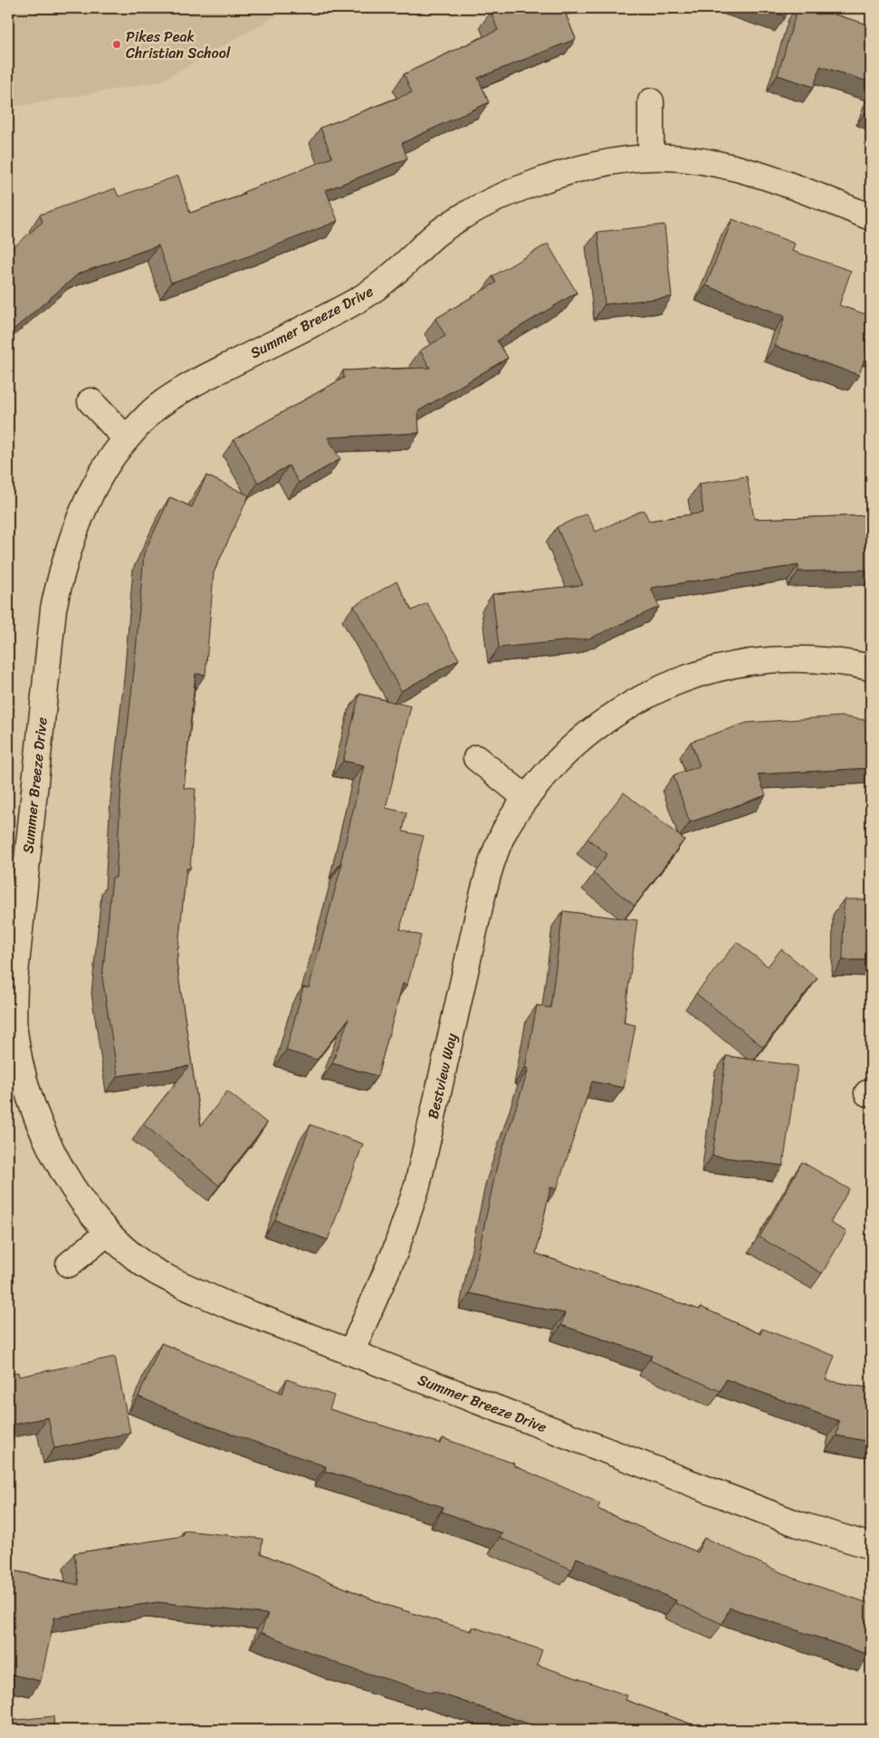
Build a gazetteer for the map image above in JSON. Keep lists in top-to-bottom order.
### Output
{
  "streets": {
    "street": ["Summer Breeze Drive", "Bestview Way"]
  },
  "crossings": [
    ["Summer Breeze Drive", "Bestview Way"]
  ],
  "places": ["Pikes Peak Christian School"]
}
